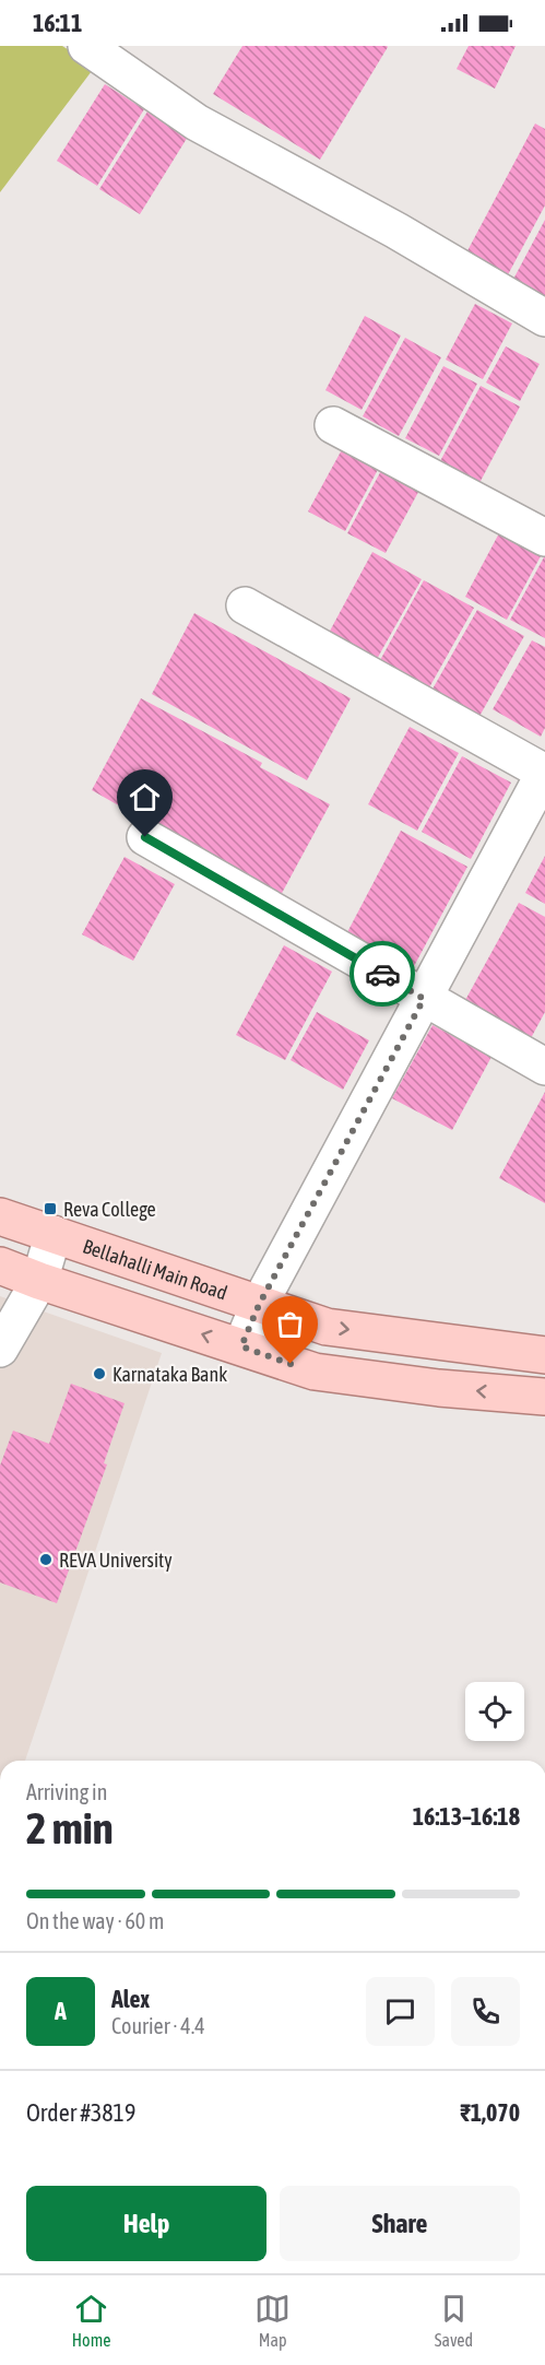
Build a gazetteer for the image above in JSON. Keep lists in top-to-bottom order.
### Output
{
  "streets": {
    "main road": ["Bellahalli Main Road"]
  },
  "places": {
    "transit": ["Reva College"],
    "other": ["Karnataka Bank", "REVA University"]
  },
  "page": {
    "status": "16:11",
    "heading": ["2 min", "Arriving in", "16:13–16:18"],
    "panel": [
      "Alex",
      "Courier · 4.4",
      "Order #3819",
      "₹1,070"
    ],
    "bar": "On the way · 60 m",
    "round": "A",
    "buttons": ["Help", "Share"],
    "tabs": ["Home", "Map", "Saved"]
  }
}
